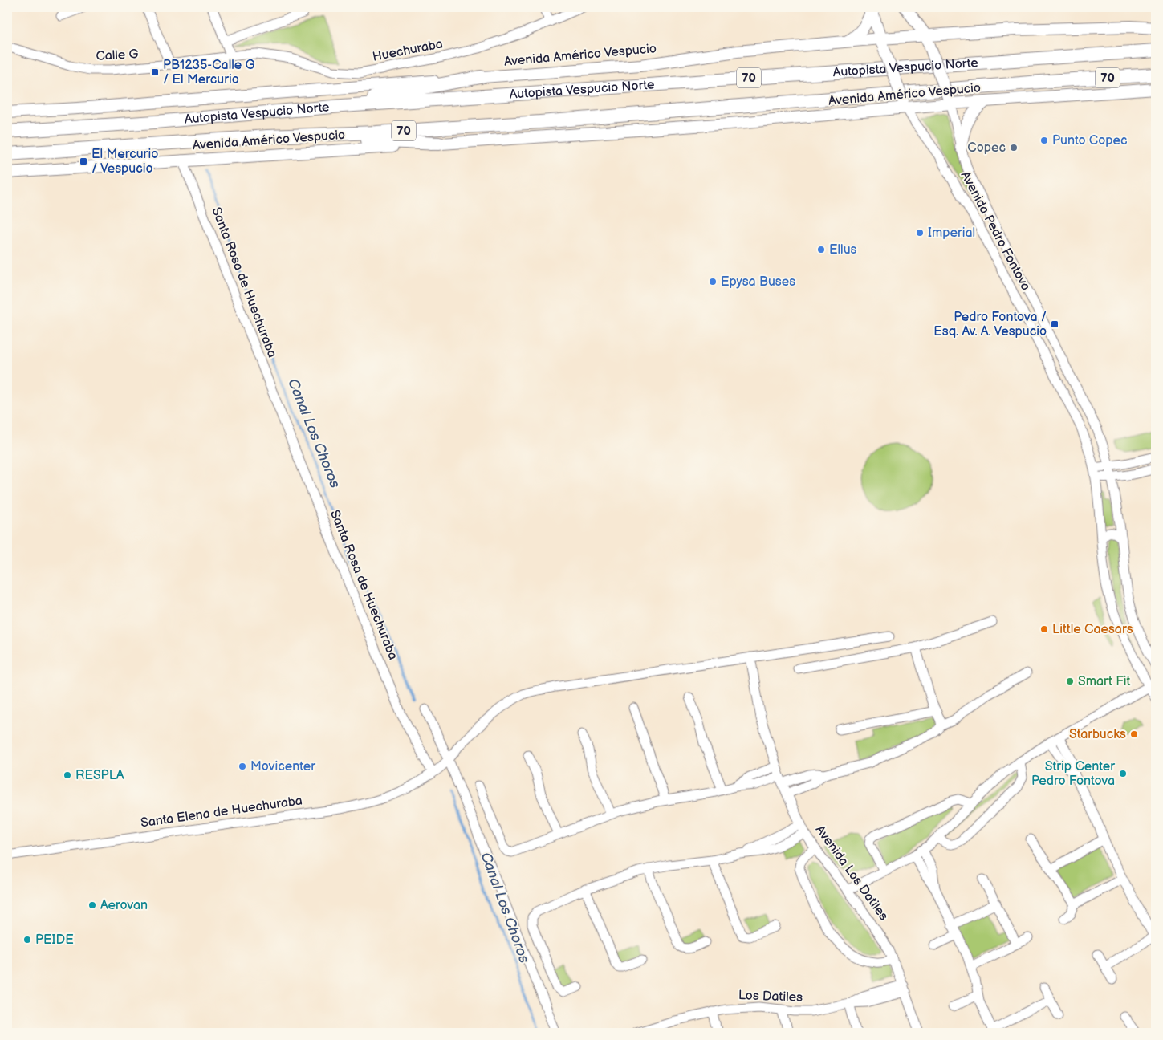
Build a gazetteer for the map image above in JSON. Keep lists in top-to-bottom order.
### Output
{
  "streets": {
    "highway": ["Autopista Vespucio Norte", "70"],
    "main road": ["Avenida Américo Vespucio", "Avenida Pedro Fontova"],
    "street": [
      "Huechuraba",
      "Calle G",
      "Santa Rosa de Huechuraba",
      "Santa Elena de Huechuraba",
      "Avenida Los Datiles",
      "Los Datiles"
    ]
  },
  "crossings": [
    ["Huechuraba", "Calle G"],
    ["Avenida Américo Vespucio", "Avenida Pedro Fontova"],
    ["Avenida Américo Vespucio", "Santa Rosa de Huechuraba"],
    ["Santa Rosa de Huechuraba", "Santa Elena de Huechuraba"],
    ["Avenida Los Datiles", "Los Datiles"]
  ],
  "water": ["Canal Los Choros"],
  "places": {
    "transit": ["PB1235-Calle G / El Mercurio", "El Mercurio / Vespucio", "Pedro Fontova / Esq. Av. A. Vespucio"],
    "other": [
      "Punto Copec",
      "Copec",
      "Imperial",
      "Ellus",
      "Epysa Buses",
      "Little Caesars",
      "Smart Fit",
      "Starbucks",
      "Movicenter",
      "Strip Center Pedro Fontova",
      "RESPLA",
      "Aerovan",
      "PEIDE"
    ]
  }
}
